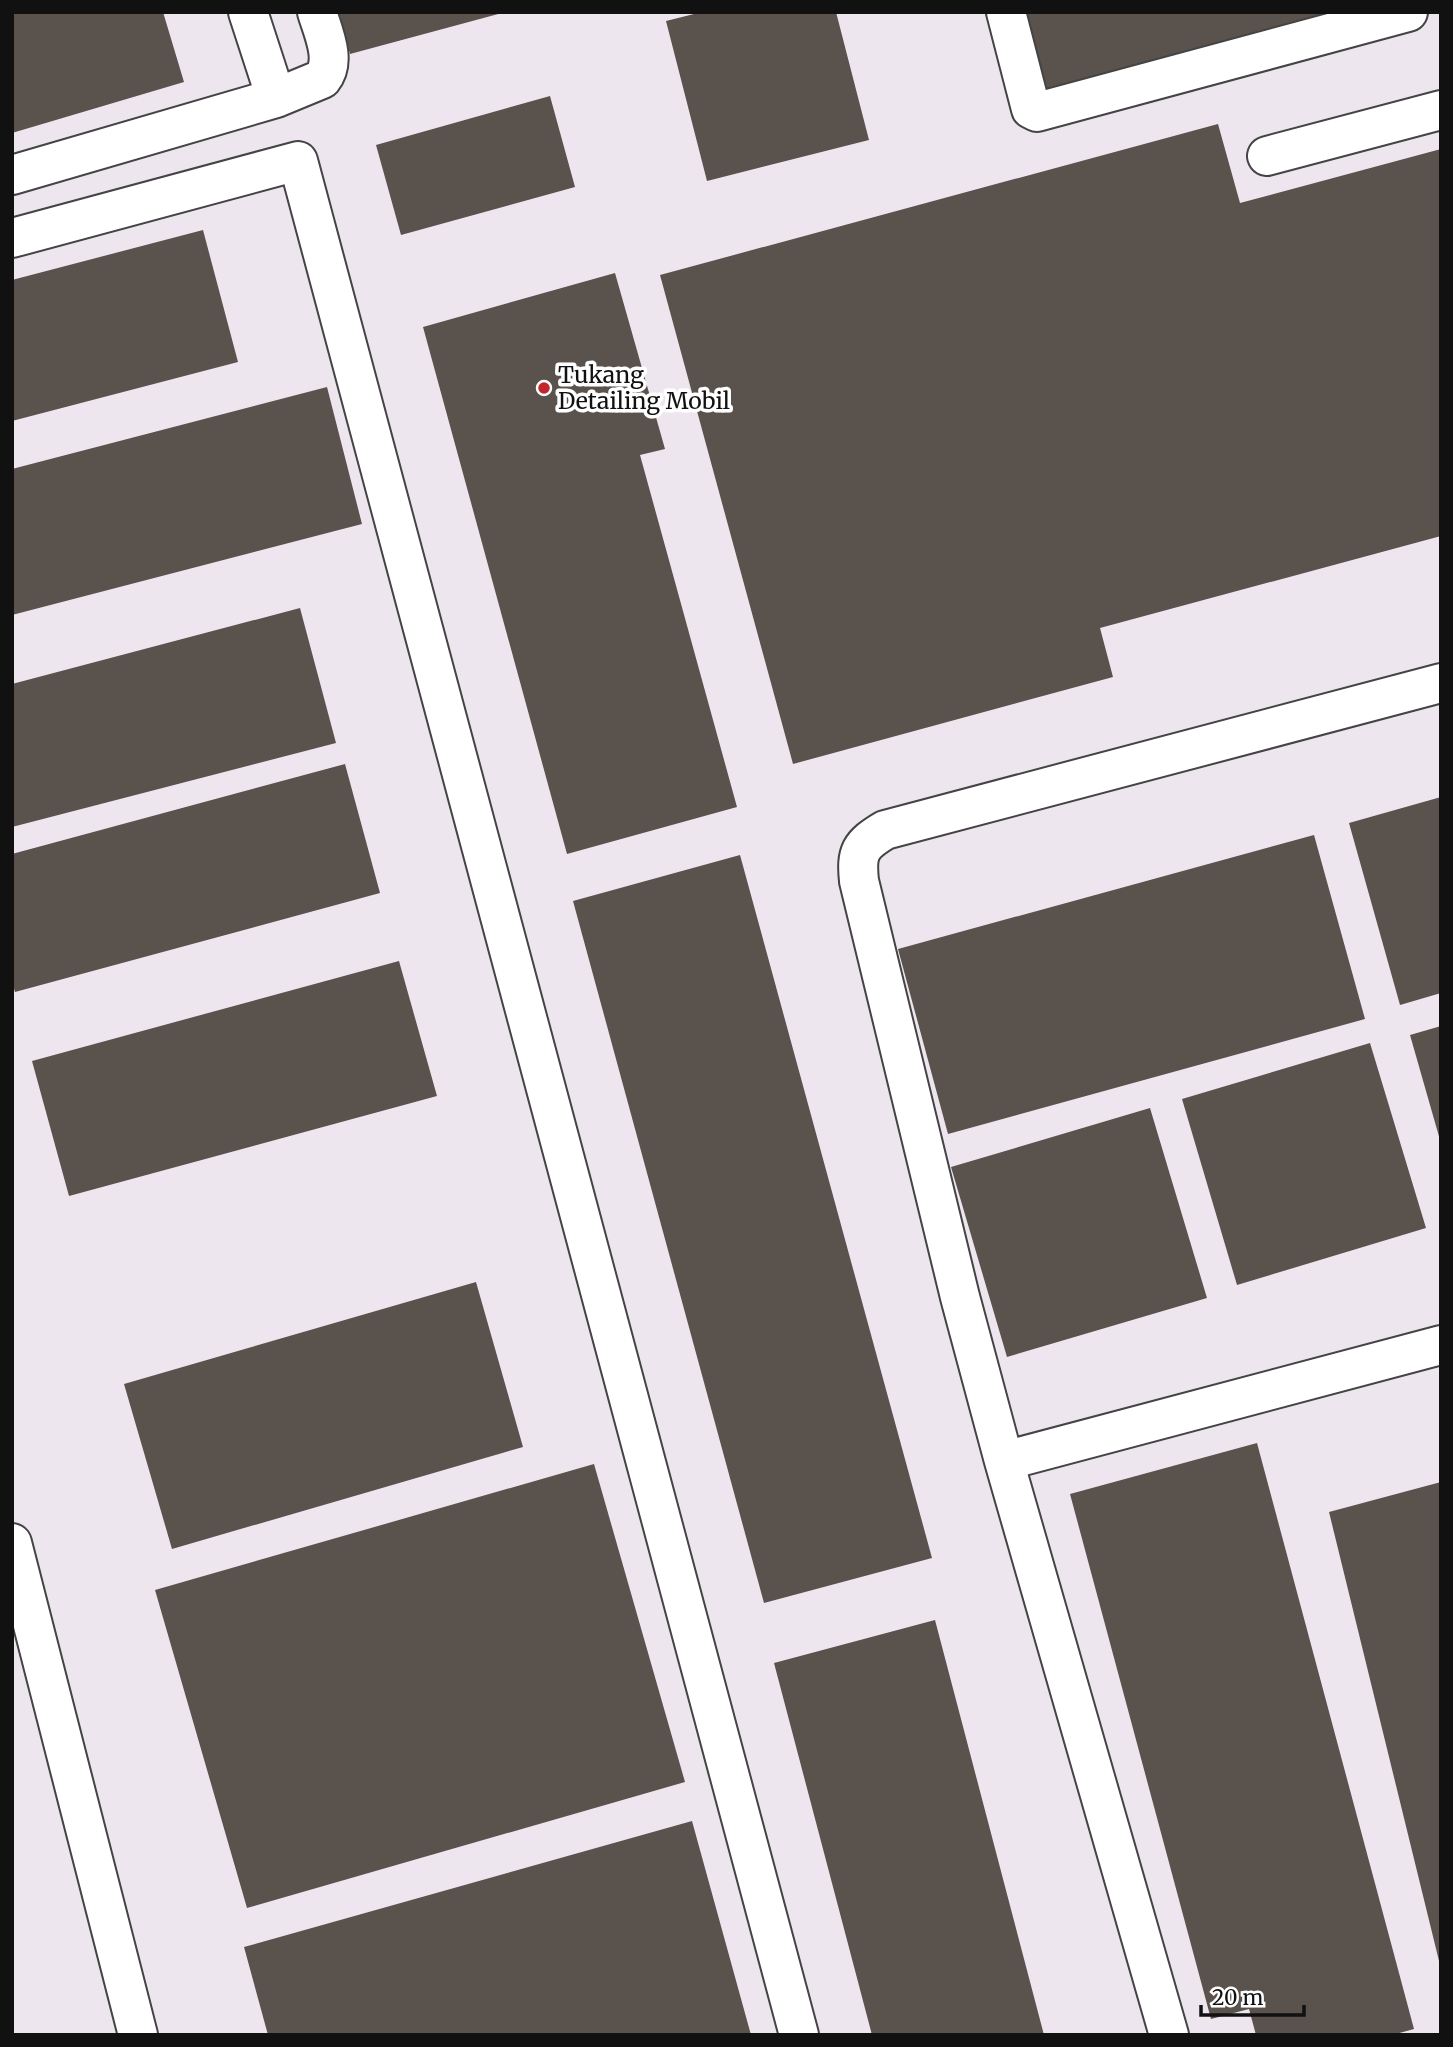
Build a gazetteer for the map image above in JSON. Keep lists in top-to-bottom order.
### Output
{
  "places": ["Tukang Detailing Mobil"],
  "scale_bar": "20 m"
}
